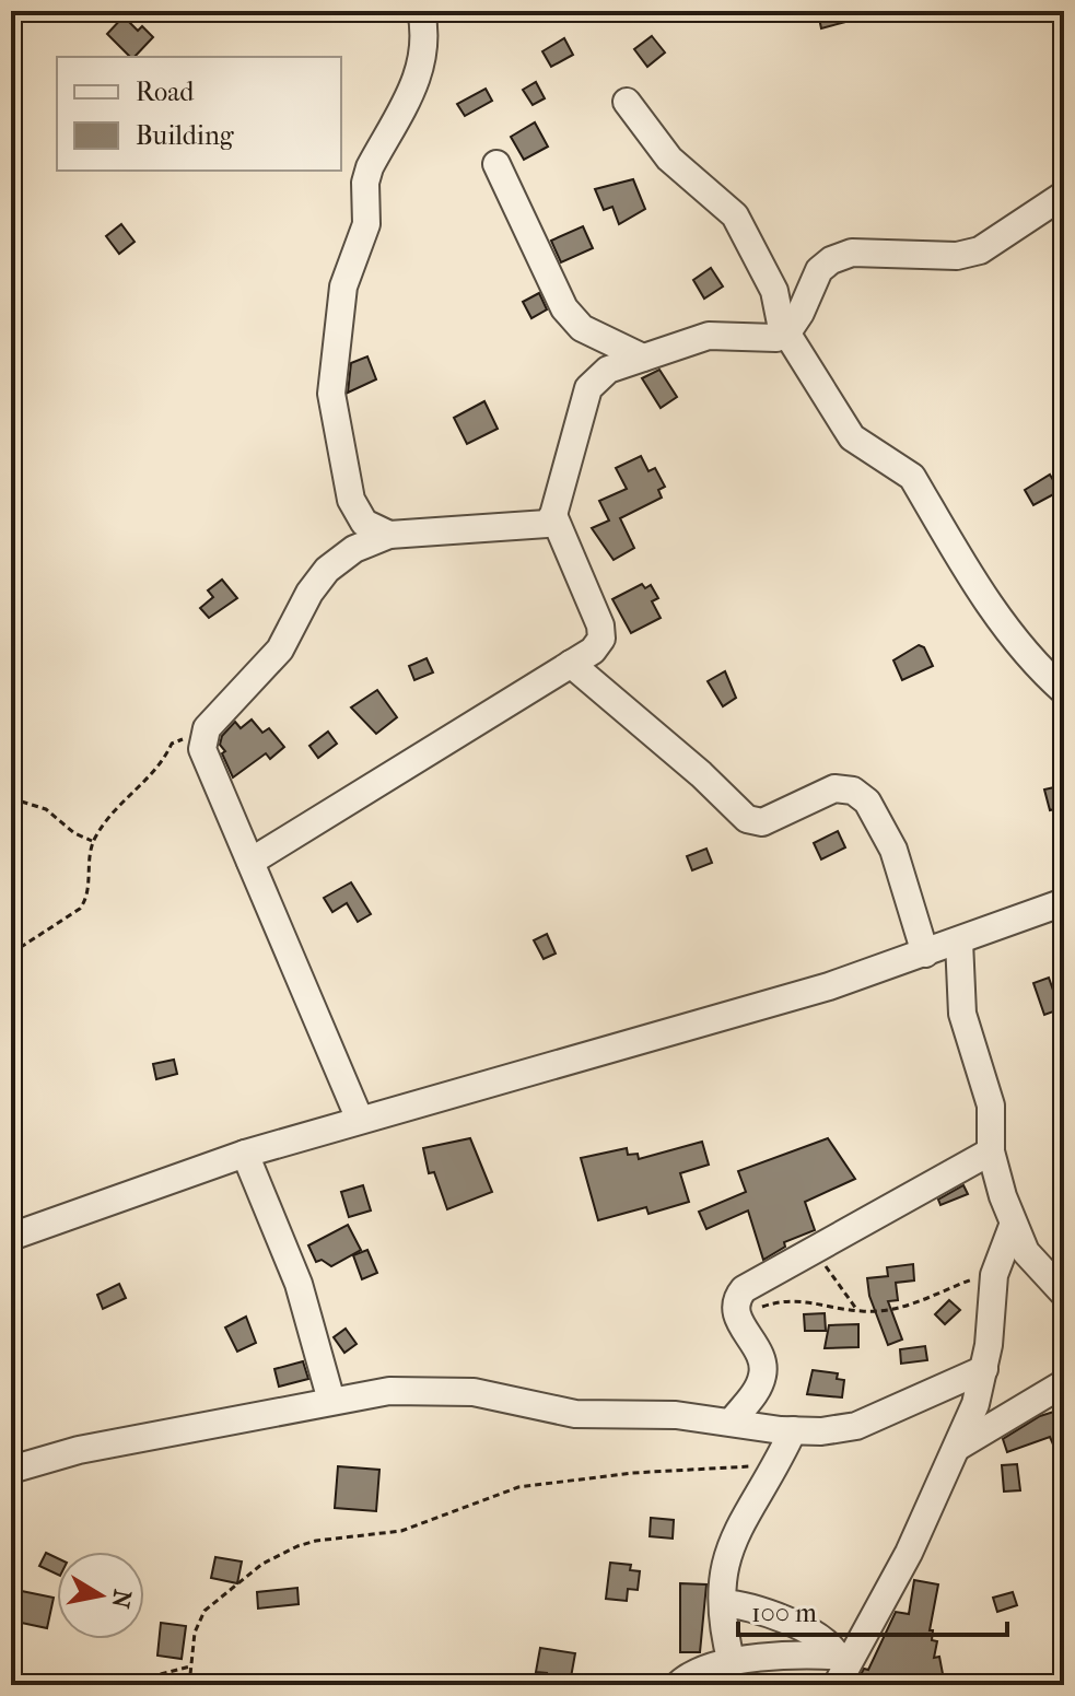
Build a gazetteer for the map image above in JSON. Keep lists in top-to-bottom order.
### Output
{
  "legend": ["Road", "Building"],
  "scale_bar": "100 m",
  "north": "right"
}
